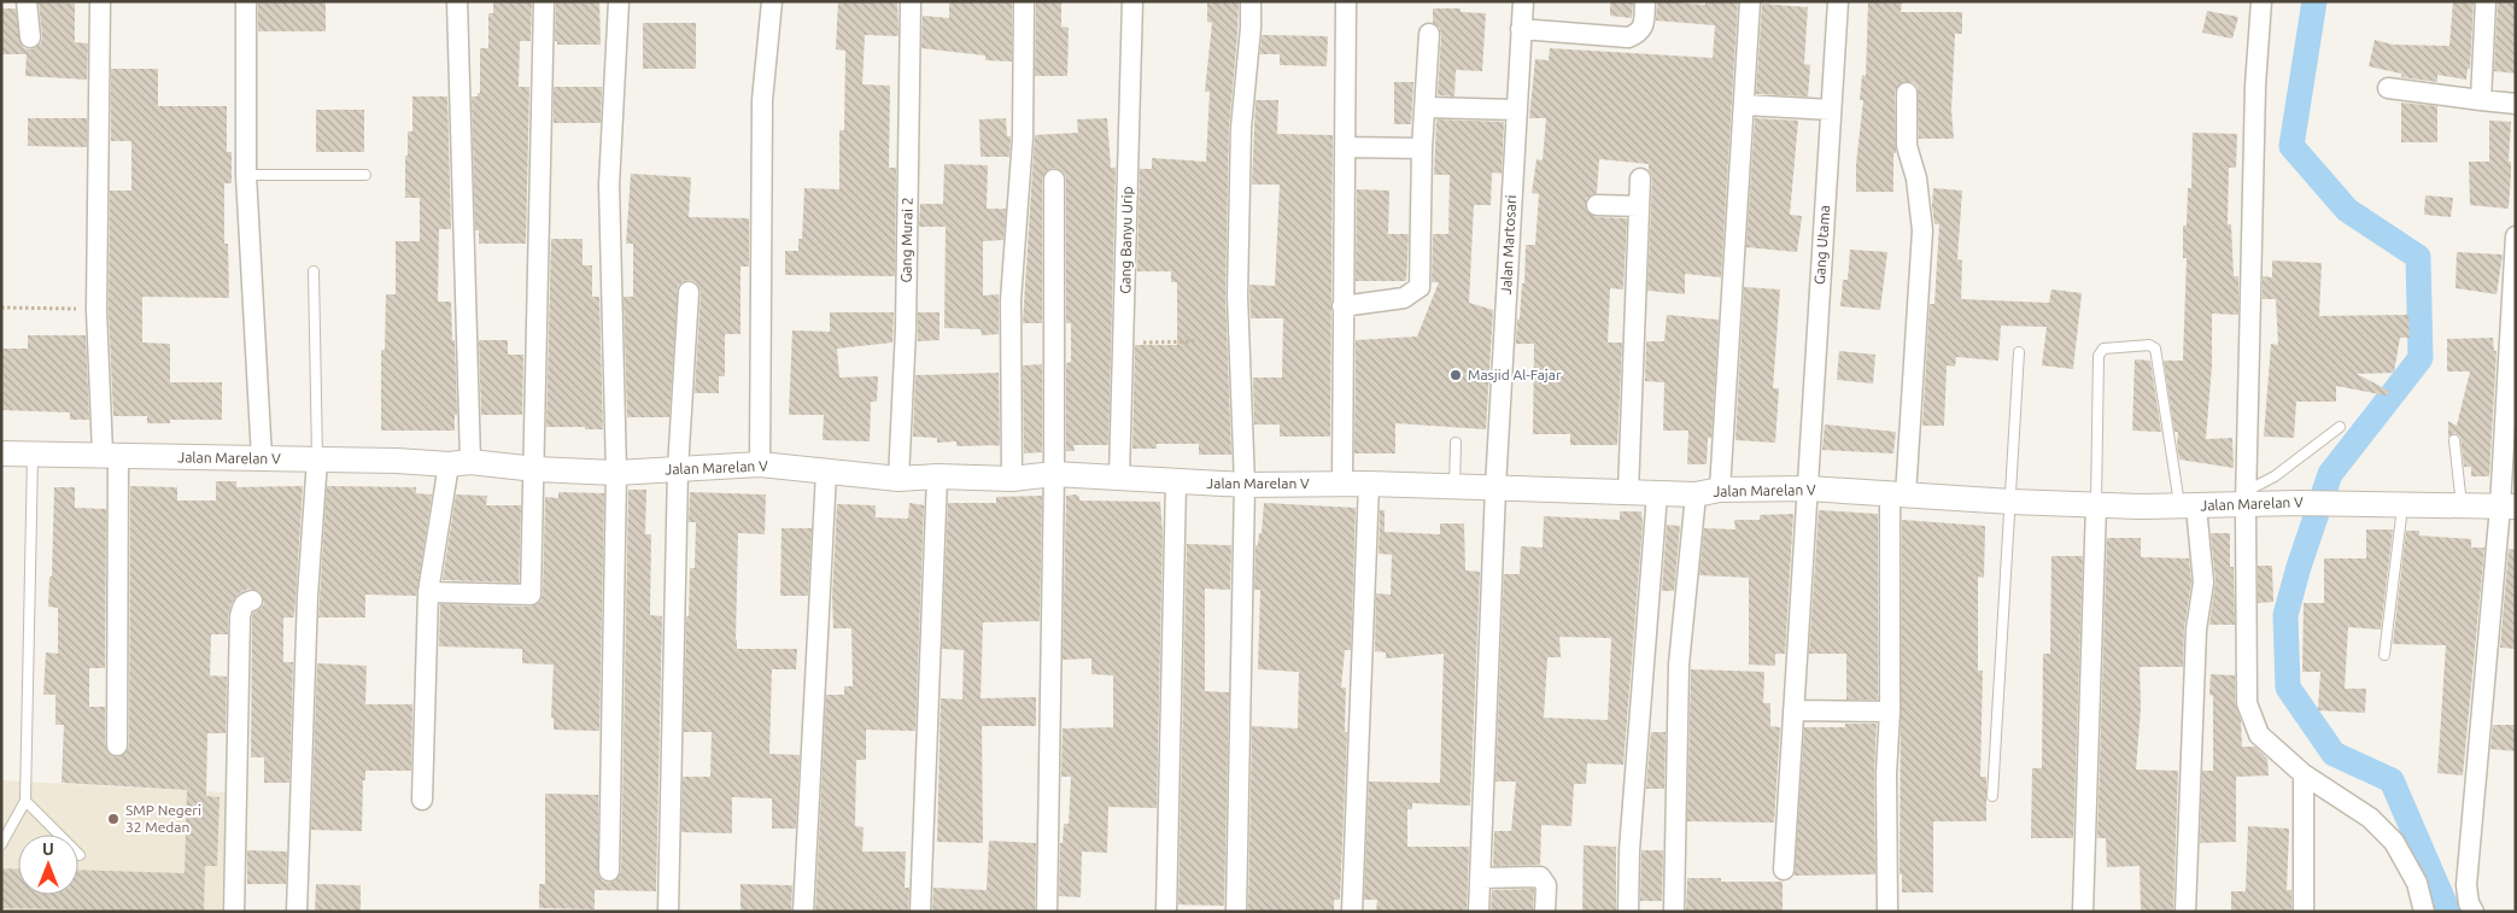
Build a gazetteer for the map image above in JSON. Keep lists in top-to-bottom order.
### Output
{
  "streets": {
    "street": [
      "Gang Murai 2",
      "Gang Banyu Urip",
      "Jalan Martosari",
      "Gang Utama",
      "Jalan Marelan V"
    ]
  },
  "crossings": [
    ["Gang Murai 2", "Jalan Marelan V"],
    ["Gang Banyu Urip", "Jalan Marelan V"],
    ["Jalan Martosari", "Jalan Marelan V"],
    ["Gang Utama", "Jalan Marelan V"]
  ],
  "places": ["Masjid Al-Fajar", "SMP Negeri 32 Medan"],
  "north": "top"
}
